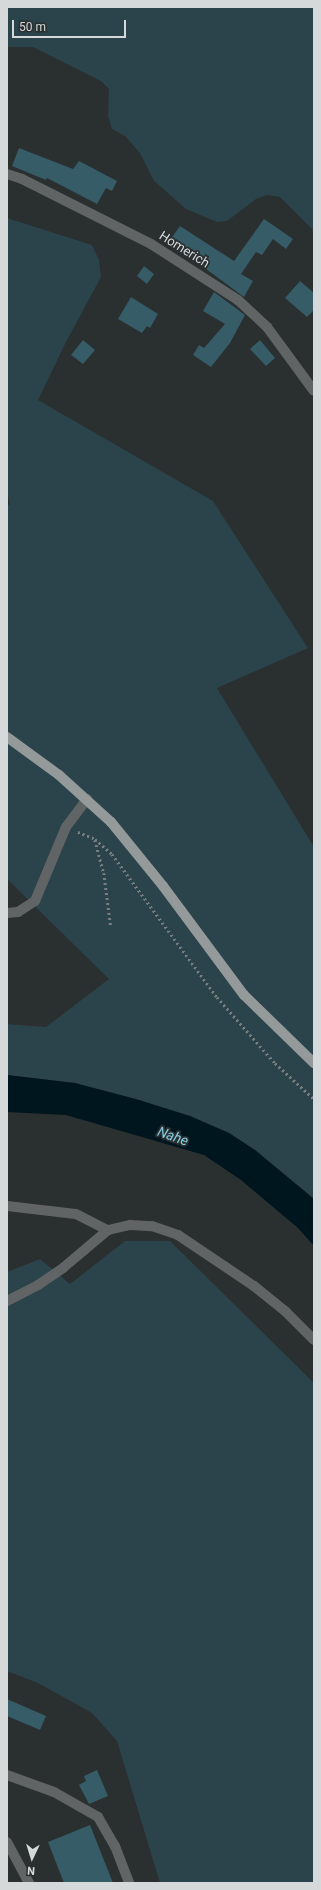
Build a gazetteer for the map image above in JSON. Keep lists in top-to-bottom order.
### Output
{
  "streets": {
    "street": ["Homerich"]
  },
  "water": ["Nahe"],
  "scale_bar": "50 m",
  "north": "bottom"
}
